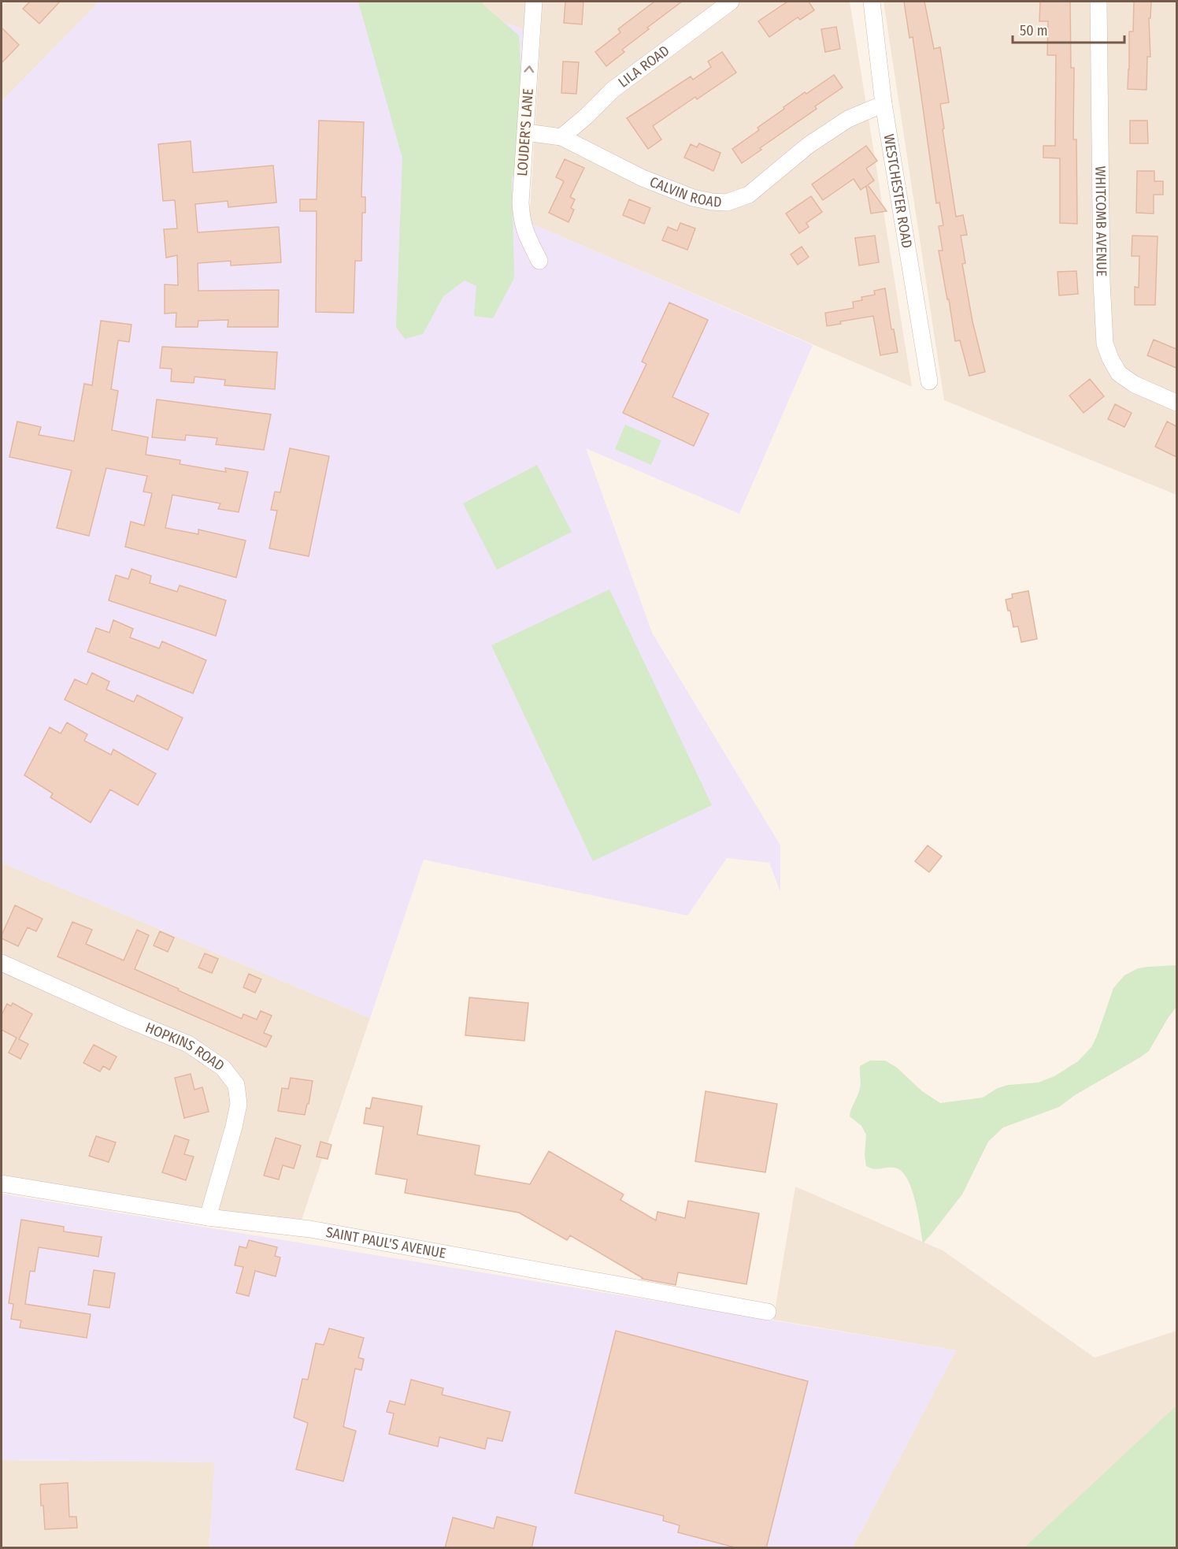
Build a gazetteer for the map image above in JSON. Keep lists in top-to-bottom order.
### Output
{
  "streets": {
    "street": [
      "LILA ROAD",
      "LOUDER'S LANE",
      "CALVIN ROAD",
      "WESTCHESTER ROAD",
      "WHITCOMB AVENUE",
      "HOPKINS ROAD",
      "SAINT PAUL'S AVENUE"
    ]
  },
  "crossings": [
    ["LILA ROAD", "CALVIN ROAD"],
    ["LOUDER'S LANE", "CALVIN ROAD"],
    ["CALVIN ROAD", "WESTCHESTER ROAD"],
    ["HOPKINS ROAD", "SAINT PAUL'S AVENUE"]
  ],
  "one_way": ["LOUDER'S LANE"],
  "scale_bar": "50 m"
}
